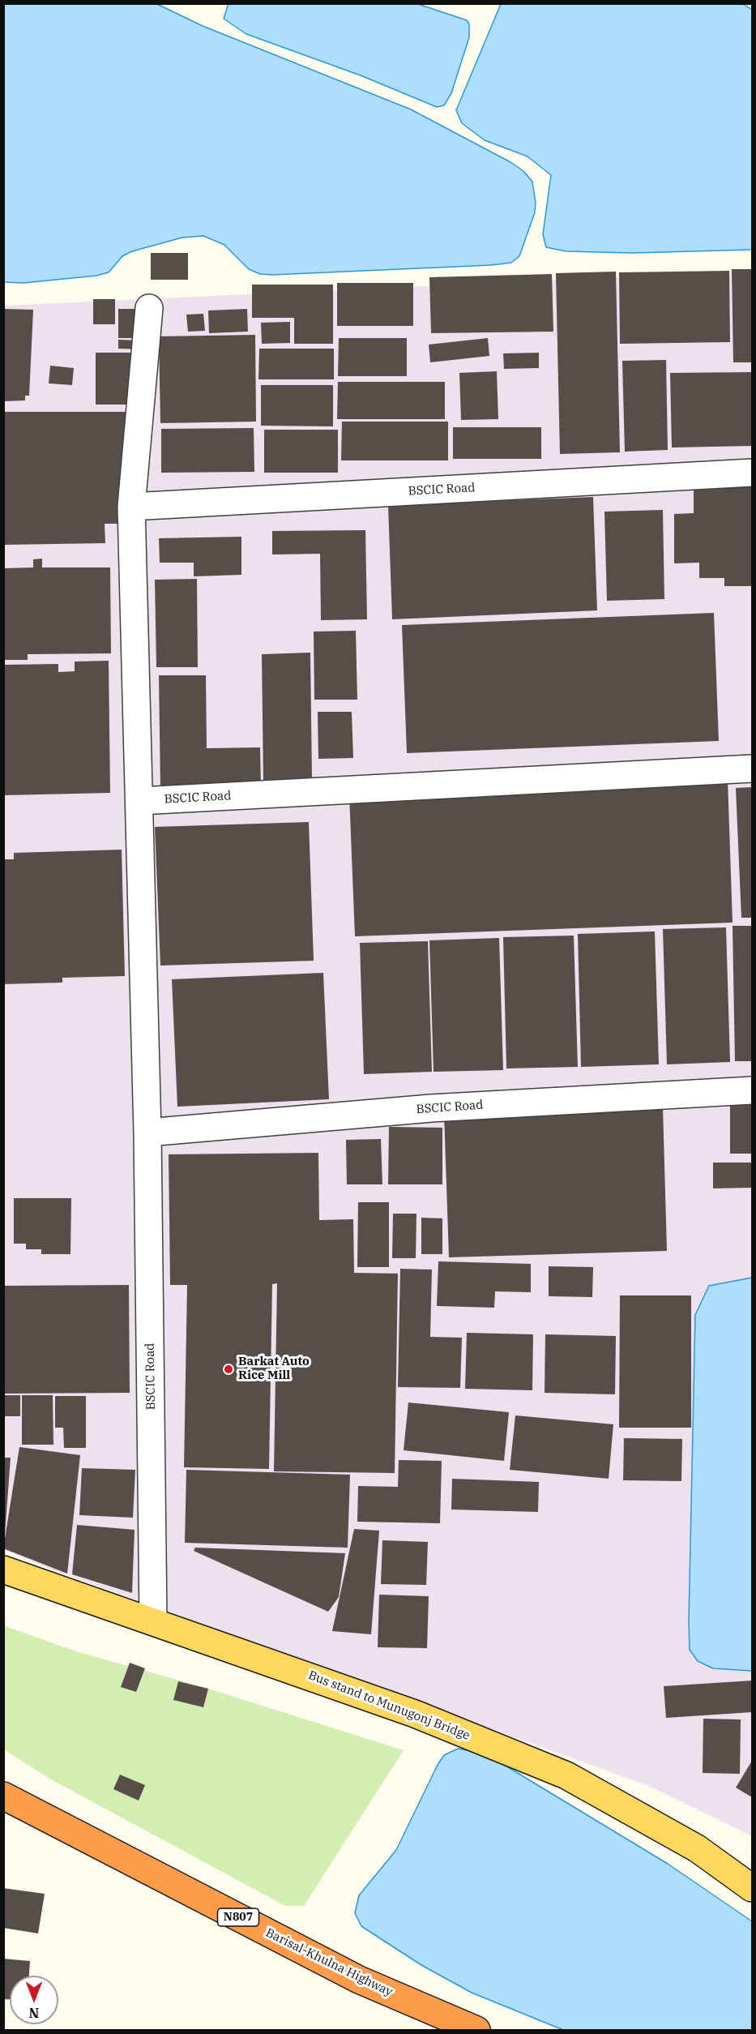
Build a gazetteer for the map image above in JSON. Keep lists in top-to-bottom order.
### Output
{
  "streets": {
    "highway": ["N807", "Barisal-Khulna Highway"],
    "main road": ["Bus stand to Munugonj Bridge"],
    "street": ["BSCIC Road"]
  },
  "crossings": [
    ["BSCIC Road", "Bus stand to Munugonj Bridge"]
  ],
  "places": ["Barkat Auto Rice Mill"],
  "north": "bottom"
}
